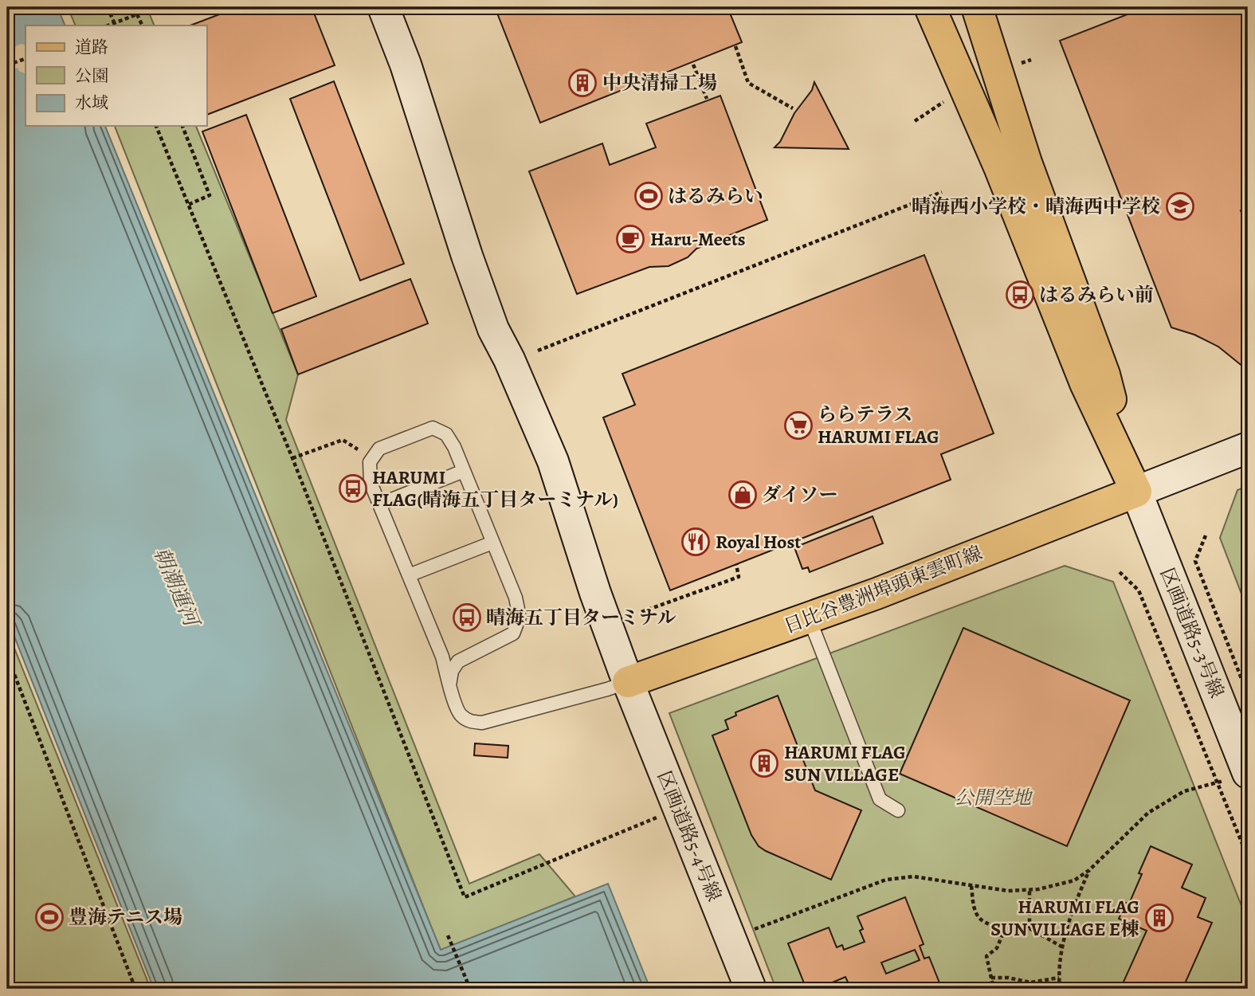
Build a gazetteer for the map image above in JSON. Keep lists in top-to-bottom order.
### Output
{
  "streets": {
    "main road": ["日比谷豊洲埠頭東雲町線"],
    "street": ["区画道路5-3号線", "区画道路5-4号線"]
  },
  "crossings": [
    ["日比谷豊洲埠頭東雲町線", "区画道路5-3号線"],
    ["日比谷豊洲埠頭東雲町線", "区画道路5-4号線"]
  ],
  "water": ["朝潮運河"],
  "parks": ["公開空地"],
  "places": {
    "building": ["中央清掃工場", "HARUMI FLAG SUN VILLAGE", "HARUMI FLAG SUN VILLAGE E棟"],
    "sports": ["はるみらい", "豊海テニス場"],
    "school or university": ["晴海西小学校・晴海西中学校"],
    "cafe": ["Haru-Meets"],
    "bus stop": ["はるみらい前", "HARUMI FLAG(晴海五丁目ターミナル)", "晴海五丁目ターミナル"],
    "supermarket": ["ららテラス HARUMI FLAG"],
    "shop": ["ダイソー"],
    "restaurant": ["Royal Host"]
  },
  "legend": ["道路", "公園", "水域"]
}
